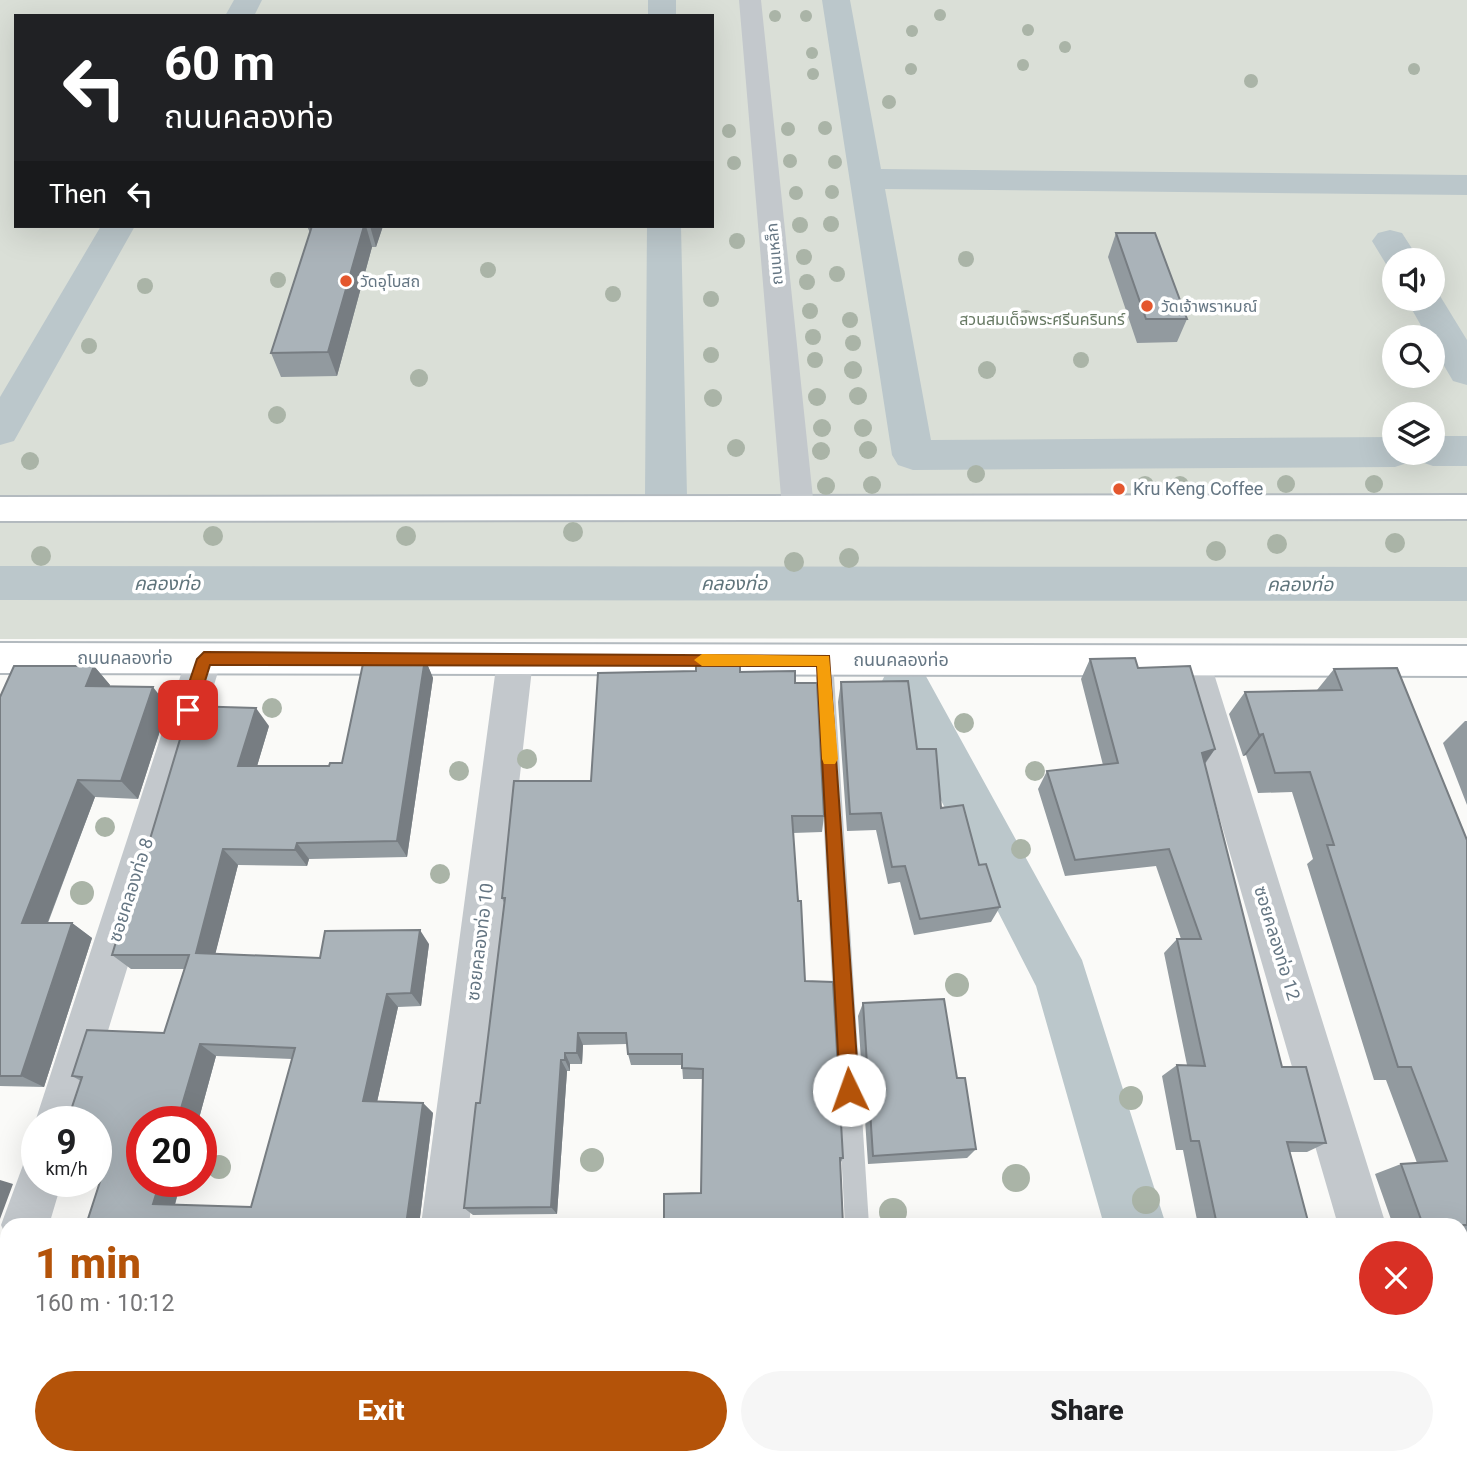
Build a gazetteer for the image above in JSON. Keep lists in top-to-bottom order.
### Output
{
  "streets": {
    "street": [
      "ถนนเหล็ก",
      "ถนนคลองท่อ",
      "ซอยคลองท่อ 8",
      "ซอยคลองท่อ 10",
      "ซอยคลองท่อ 12"
    ]
  },
  "crossings": [
    ["ถนนคลองท่อ", "ซอยคลองท่อ 8"],
    ["ถนนคลองท่อ", "ซอยคลองท่อ 10"],
    ["ถนนคลองท่อ", "ซอยคลองท่อ 12"]
  ],
  "water": ["คลองท่อ"],
  "parks": ["สวนสมเด็จพระศรีนครินทร์"],
  "places": ["วัดอุโบสถ", "วัดเจ้าพราหมณ์", "Kru Keng Coffee"],
  "page": {
    "turn": ["60 m", "ถนนคลองท่อ"],
    "then": "Then",
    "speed": "9 km/h",
    "limit": "20",
    "heading": ["1 min", "160 m · 10:12"],
    "buttons": ["Exit", "Share"]
  }
}
